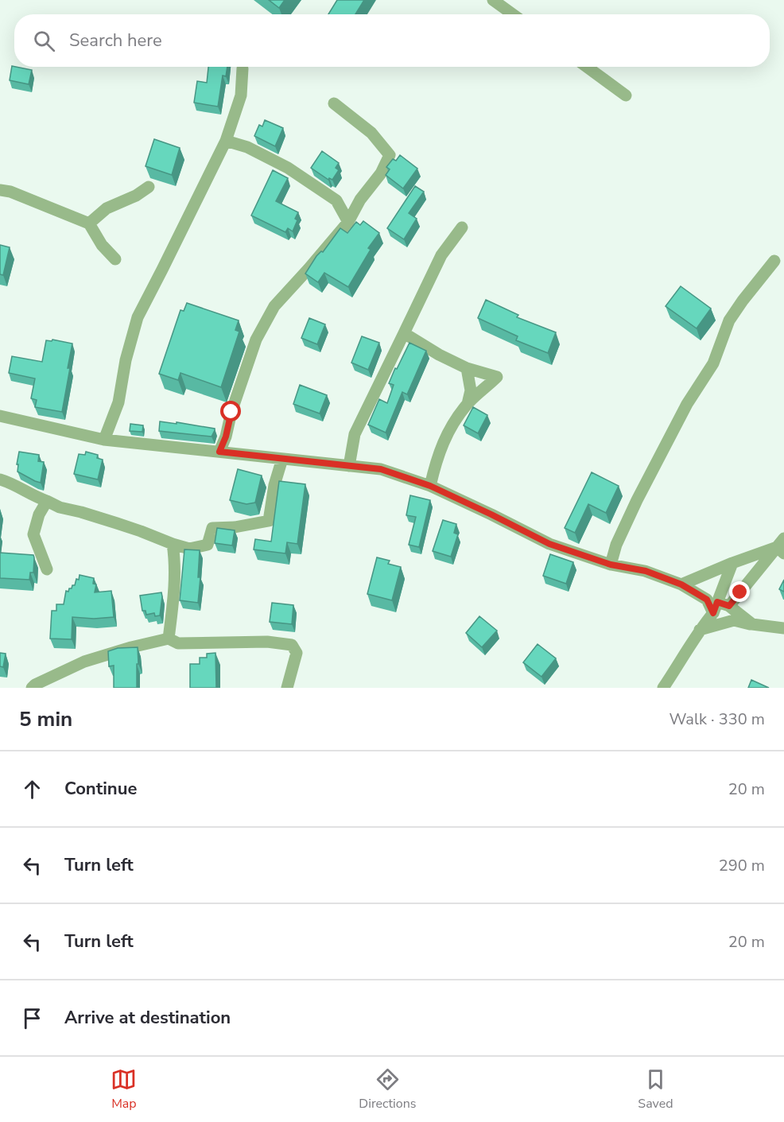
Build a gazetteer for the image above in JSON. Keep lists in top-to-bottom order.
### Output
{
  "page": {
    "search": "Search here",
    "heading": ["5 min", "Walk · 330 m"],
    "list": [
      ["Continue", "20 m"],
      ["Turn left", "290 m"],
      ["Turn left", "20 m"],
      "Arrive at destination"
    ],
    "nav": ["Map", "Directions", "Saved"]
  }
}
